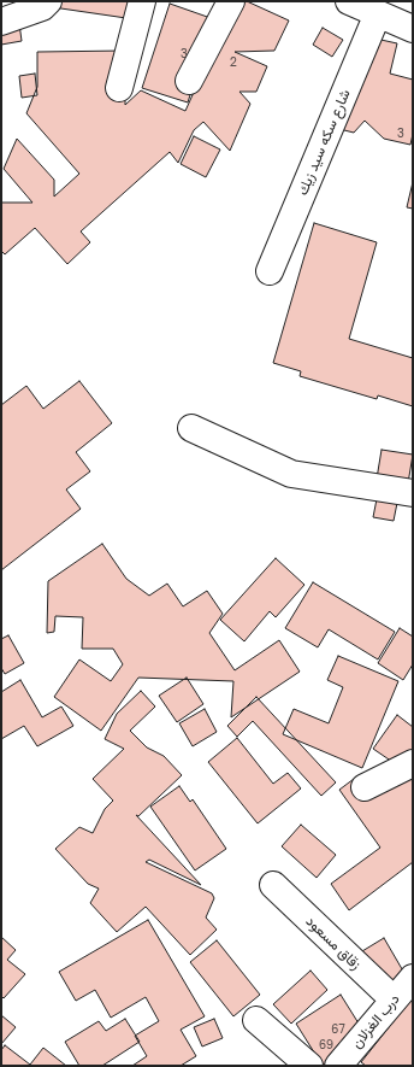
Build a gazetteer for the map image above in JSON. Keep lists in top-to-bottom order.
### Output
{
  "streets": {
    "street": ["شارع سكه سيد زيك", "زقاق مسعود", "درب الغزلان"]
  },
  "crossings": [
    ["زقاق مسعود", "درب الغزلان"]
  ],
  "house_numbers": [
    "3",
    "2",
    "3",
    "67",
    "69"
  ]
}
